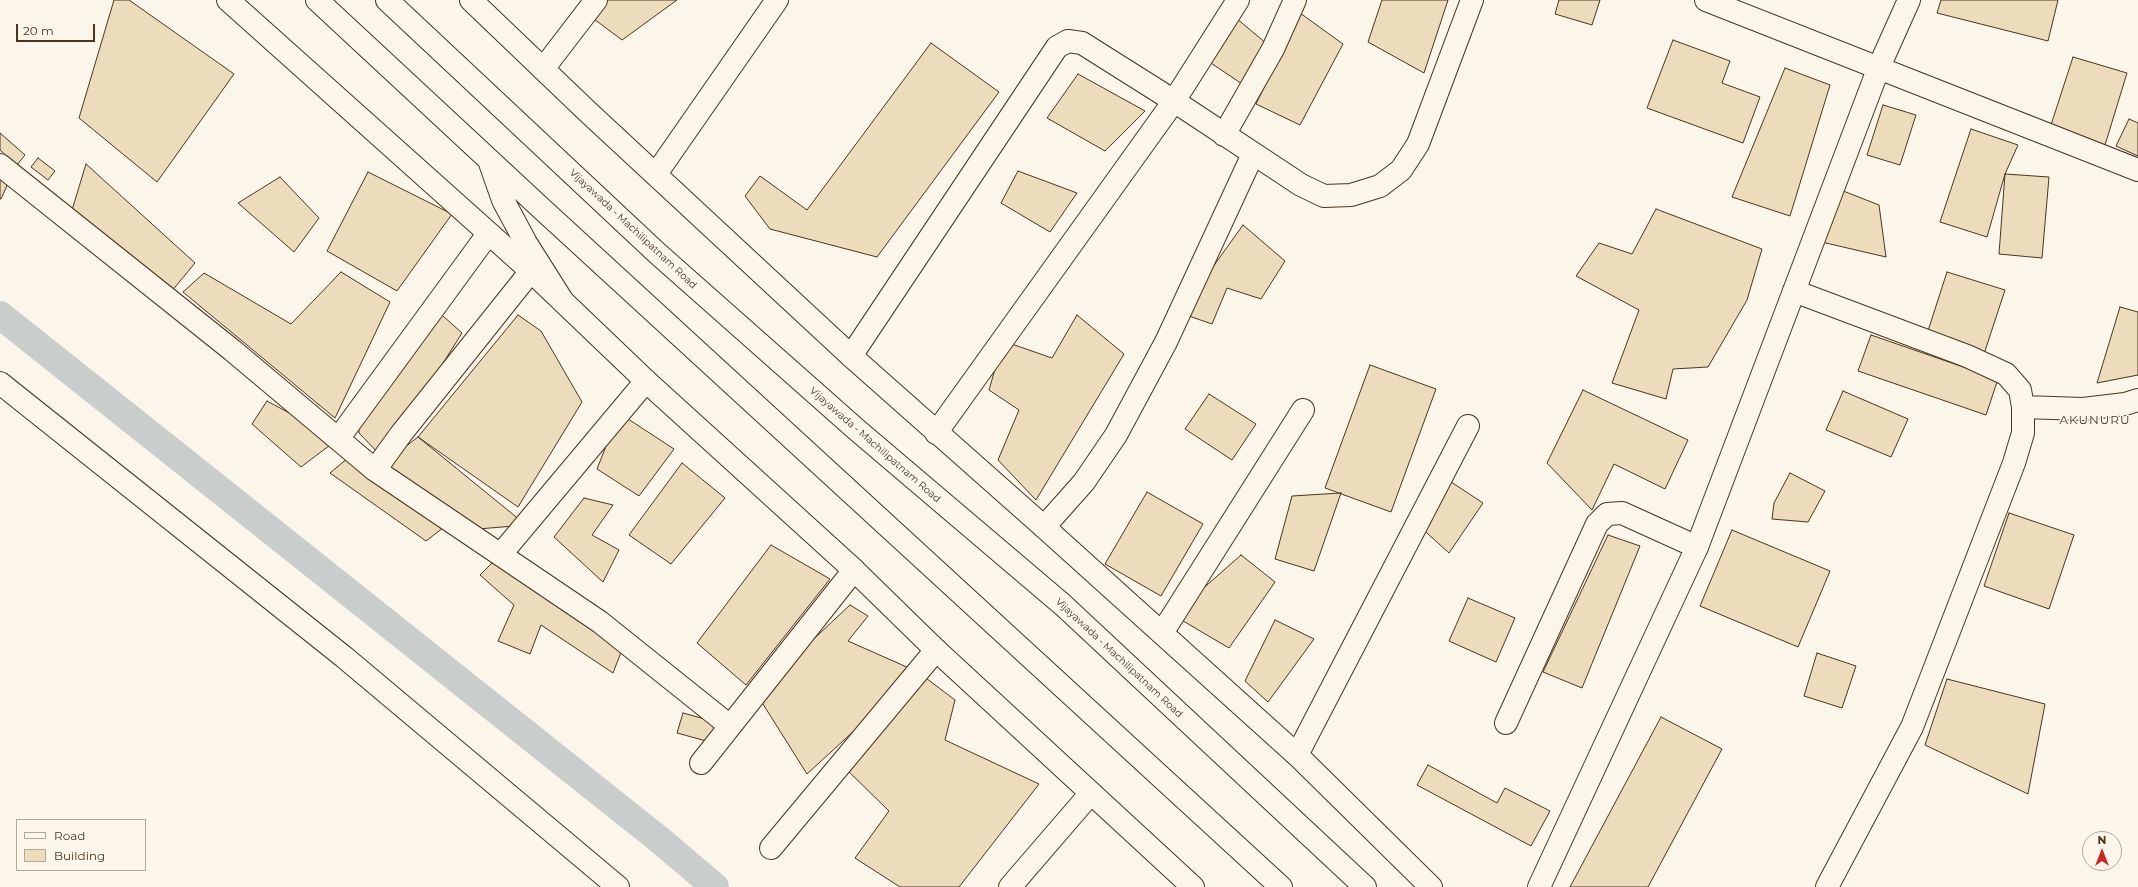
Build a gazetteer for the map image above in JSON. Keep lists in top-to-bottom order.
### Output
{
  "streets": {
    "main road": ["Vijayawada - Machilipatnam Road"]
  },
  "districts": ["AKUNURU"],
  "legend": ["Road", "Building"],
  "scale_bar": "20 m",
  "north": "top"
}
